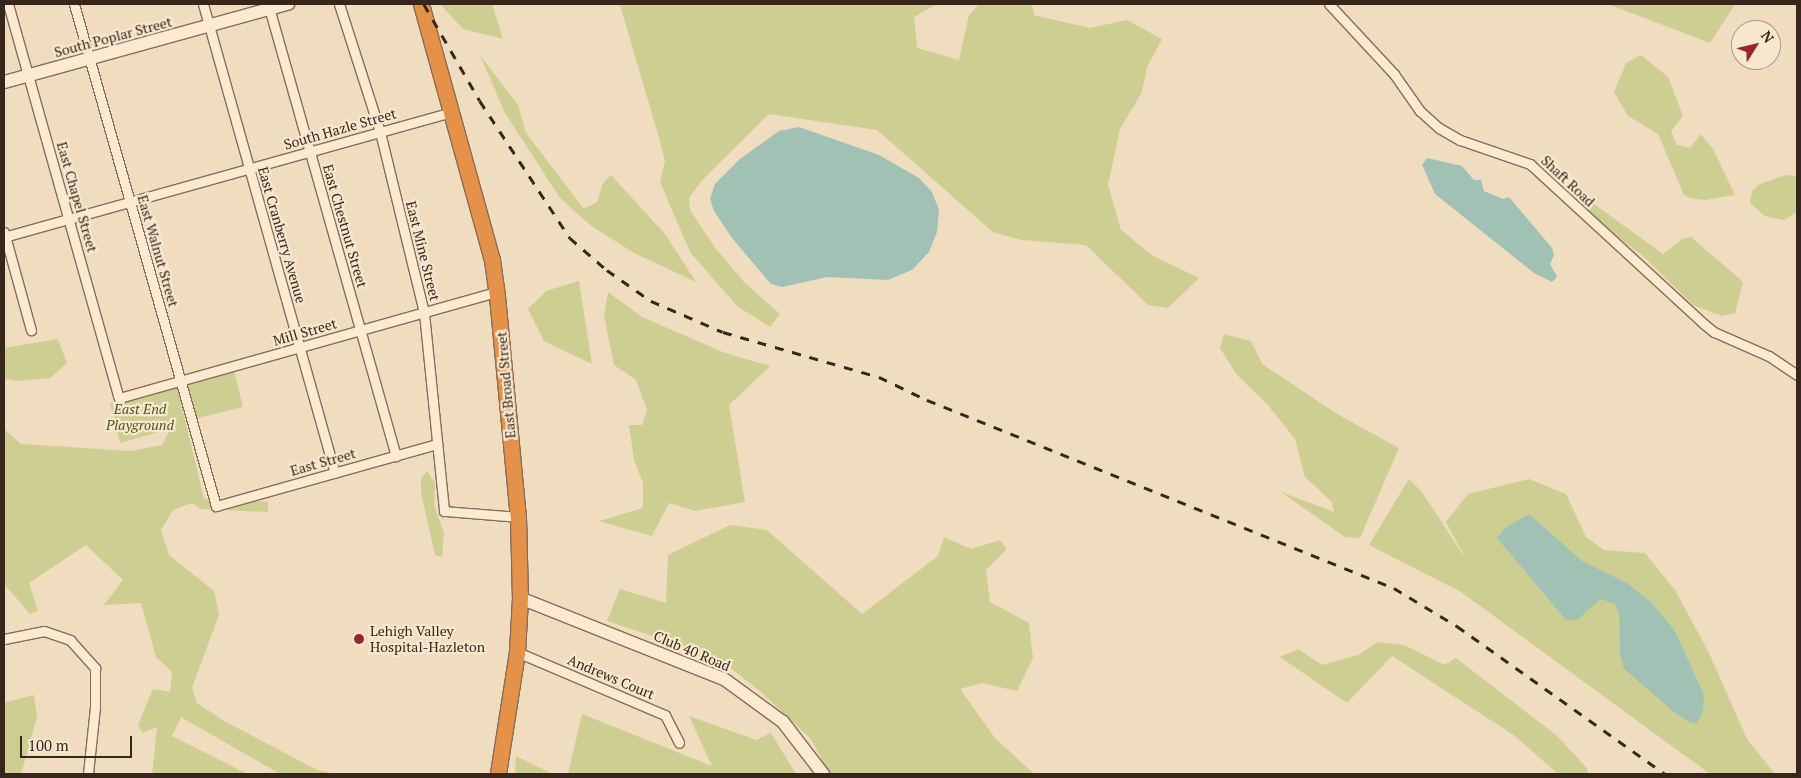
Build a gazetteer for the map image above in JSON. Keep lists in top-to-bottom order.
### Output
{
  "streets": {
    "highway": ["East Broad Street"],
    "street": [
      "South Poplar Street",
      "South Hazle Street",
      "Shaft Road",
      "East Chapel Street",
      "East Chestnut Street",
      "East Cranberry Avenue",
      "East Walnut Street",
      "East Mine Street",
      "Mill Street",
      "East Street",
      "Club 40 Road",
      "Andrews Court"
    ]
  },
  "crossings": [
    ["South Poplar Street", "East Chapel Street"],
    ["South Poplar Street", "East Chestnut Street"],
    ["South Poplar Street", "East Cranberry Avenue"],
    ["South Poplar Street", "East Walnut Street"],
    ["South Hazle Street", "East Chapel Street"],
    ["South Hazle Street", "East Chestnut Street"],
    ["South Hazle Street", "East Cranberry Avenue"],
    ["South Hazle Street", "East Walnut Street"],
    ["South Hazle Street", "East Mine Street"],
    ["South Hazle Street", "East Broad Street"],
    ["East Chapel Street", "Mill Street"],
    ["East Chestnut Street", "Mill Street"],
    ["East Chestnut Street", "East Street"],
    ["East Cranberry Avenue", "Mill Street"],
    ["East Cranberry Avenue", "East Street"],
    ["East Walnut Street", "Mill Street"],
    ["East Walnut Street", "East Street"],
    ["East Mine Street", "Mill Street"],
    ["East Mine Street", "East Broad Street"],
    ["East Mine Street", "East Street"],
    ["Mill Street", "East Broad Street"],
    ["East Broad Street", "Club 40 Road"],
    ["East Broad Street", "Andrews Court"]
  ],
  "parks": ["East End Playground"],
  "places": ["Lehigh Valley Hospital-Hazleton"],
  "scale_bar": "100 m",
  "north": "top right"
}
